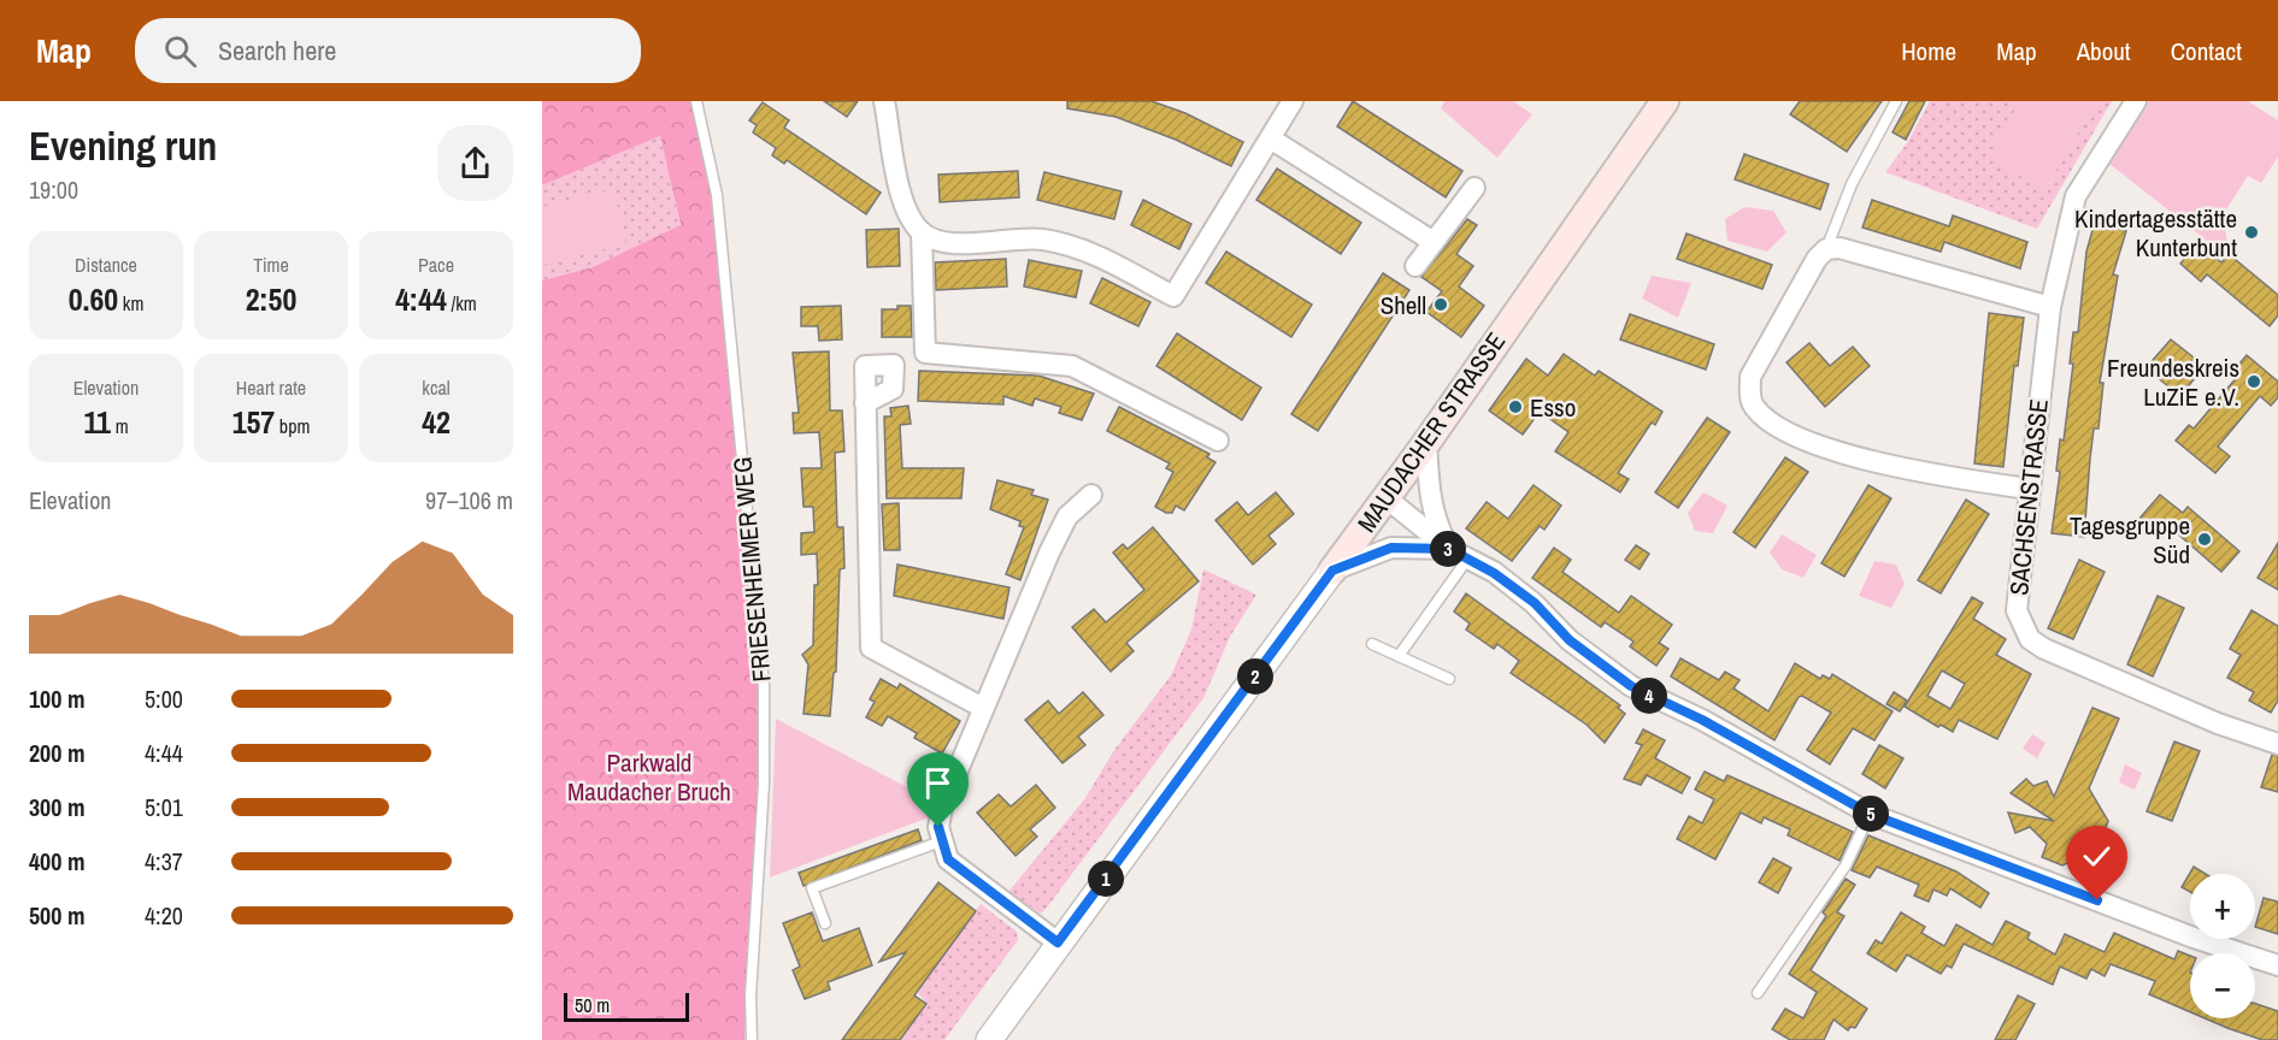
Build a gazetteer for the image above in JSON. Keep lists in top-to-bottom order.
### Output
{
  "streets": {
    "main road": ["MAUDACHER STRASSE"],
    "street": ["SACHSENSTRASSE"],
    "lane": ["FRIESENHEIMER WEG"]
  },
  "parks": ["Parkwald Maudacher Bruch"],
  "places": [
    "Kindertagesstätte Kunterbunt",
    "Shell",
    "Freundeskreis LuZiE e.V.",
    "Esso",
    "Tagesgruppe Süd"
  ],
  "scale_bar": "50 m",
  "page": {
    "header": "Map",
    "search": "Search here",
    "nav": [
      "Home",
      "Map",
      "About",
      "Contact"
    ],
    "heading": ["Evening run", "19:00"],
    "stats": [
      ["Distance", "0.60 km"],
      ["Time", "2:50"],
      ["Pace", "4:44 /km"],
      ["Elevation", "11 m"],
      ["Heart rate", "157 bpm"],
      ["kcal", "42"]
    ],
    "chart": ["Elevation", "97–106 m"],
    "pins": [
      "3",
      "2",
      "4",
      "5",
      "1"
    ],
    "list": [
      {
        "name": "100 m",
        "note": "5:00"
      },
      {
        "name": "200 m",
        "note": "4:44"
      },
      {
        "name": "300 m",
        "note": "5:01"
      },
      {
        "name": "400 m",
        "note": "4:37"
      },
      {
        "name": "500 m",
        "note": "4:20"
      }
    ],
    "map_buttons": ["+", "−"],
    "scale": "50 m"
  }
}
